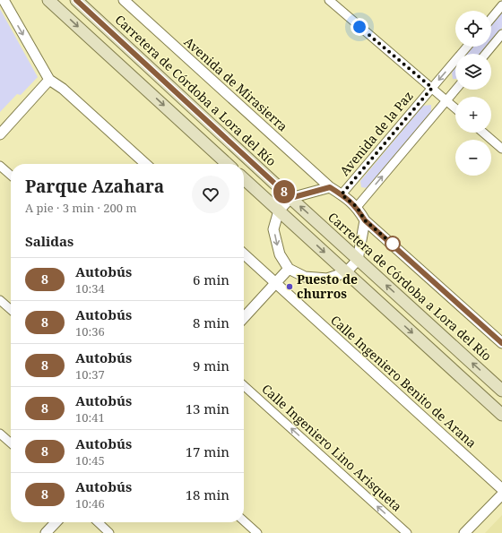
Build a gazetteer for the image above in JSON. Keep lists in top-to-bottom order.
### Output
{
  "streets": {
    "main road": ["Carretera de Córdoba a Lora del Río"],
    "street": [
      "Avenida de Mirasierra",
      "Avenida de la Paz",
      "Calle Ingeniero Benito de Arana",
      "Calle Ingeniero Lino Arisqueta"
    ]
  },
  "crossings": [
    ["Avenida de Mirasierra", "Avenida de la Paz"]
  ],
  "one_way": ["Calle Ingeniero Lino Arisqueta"],
  "places": ["Puesto de churros"],
  "lines": ["bus line 8"],
  "page": {
    "on_map": "8",
    "map_buttons": ["+", "−"],
    "heading": [
      ["Parque Azahara", "A pie · 3 min · 200 m"],
      "Salidas"
    ],
    "list": [
      {
        "mark": "8",
        "name": "Autobús",
        "note": "10:34",
        "value": "6 min"
      },
      {
        "mark": "8",
        "name": "Autobús",
        "note": "10:36",
        "value": "8 min"
      },
      {
        "mark": "8",
        "name": "Autobús",
        "note": "10:37",
        "value": "9 min"
      },
      {
        "mark": "8",
        "name": "Autobús",
        "note": "10:41",
        "value": "13 min"
      },
      {
        "mark": "8",
        "name": "Autobús",
        "note": "10:45",
        "value": "17 min"
      },
      {
        "mark": "8",
        "name": "Autobús",
        "note": "10:46",
        "value": "18 min"
      }
    ]
  }
}
